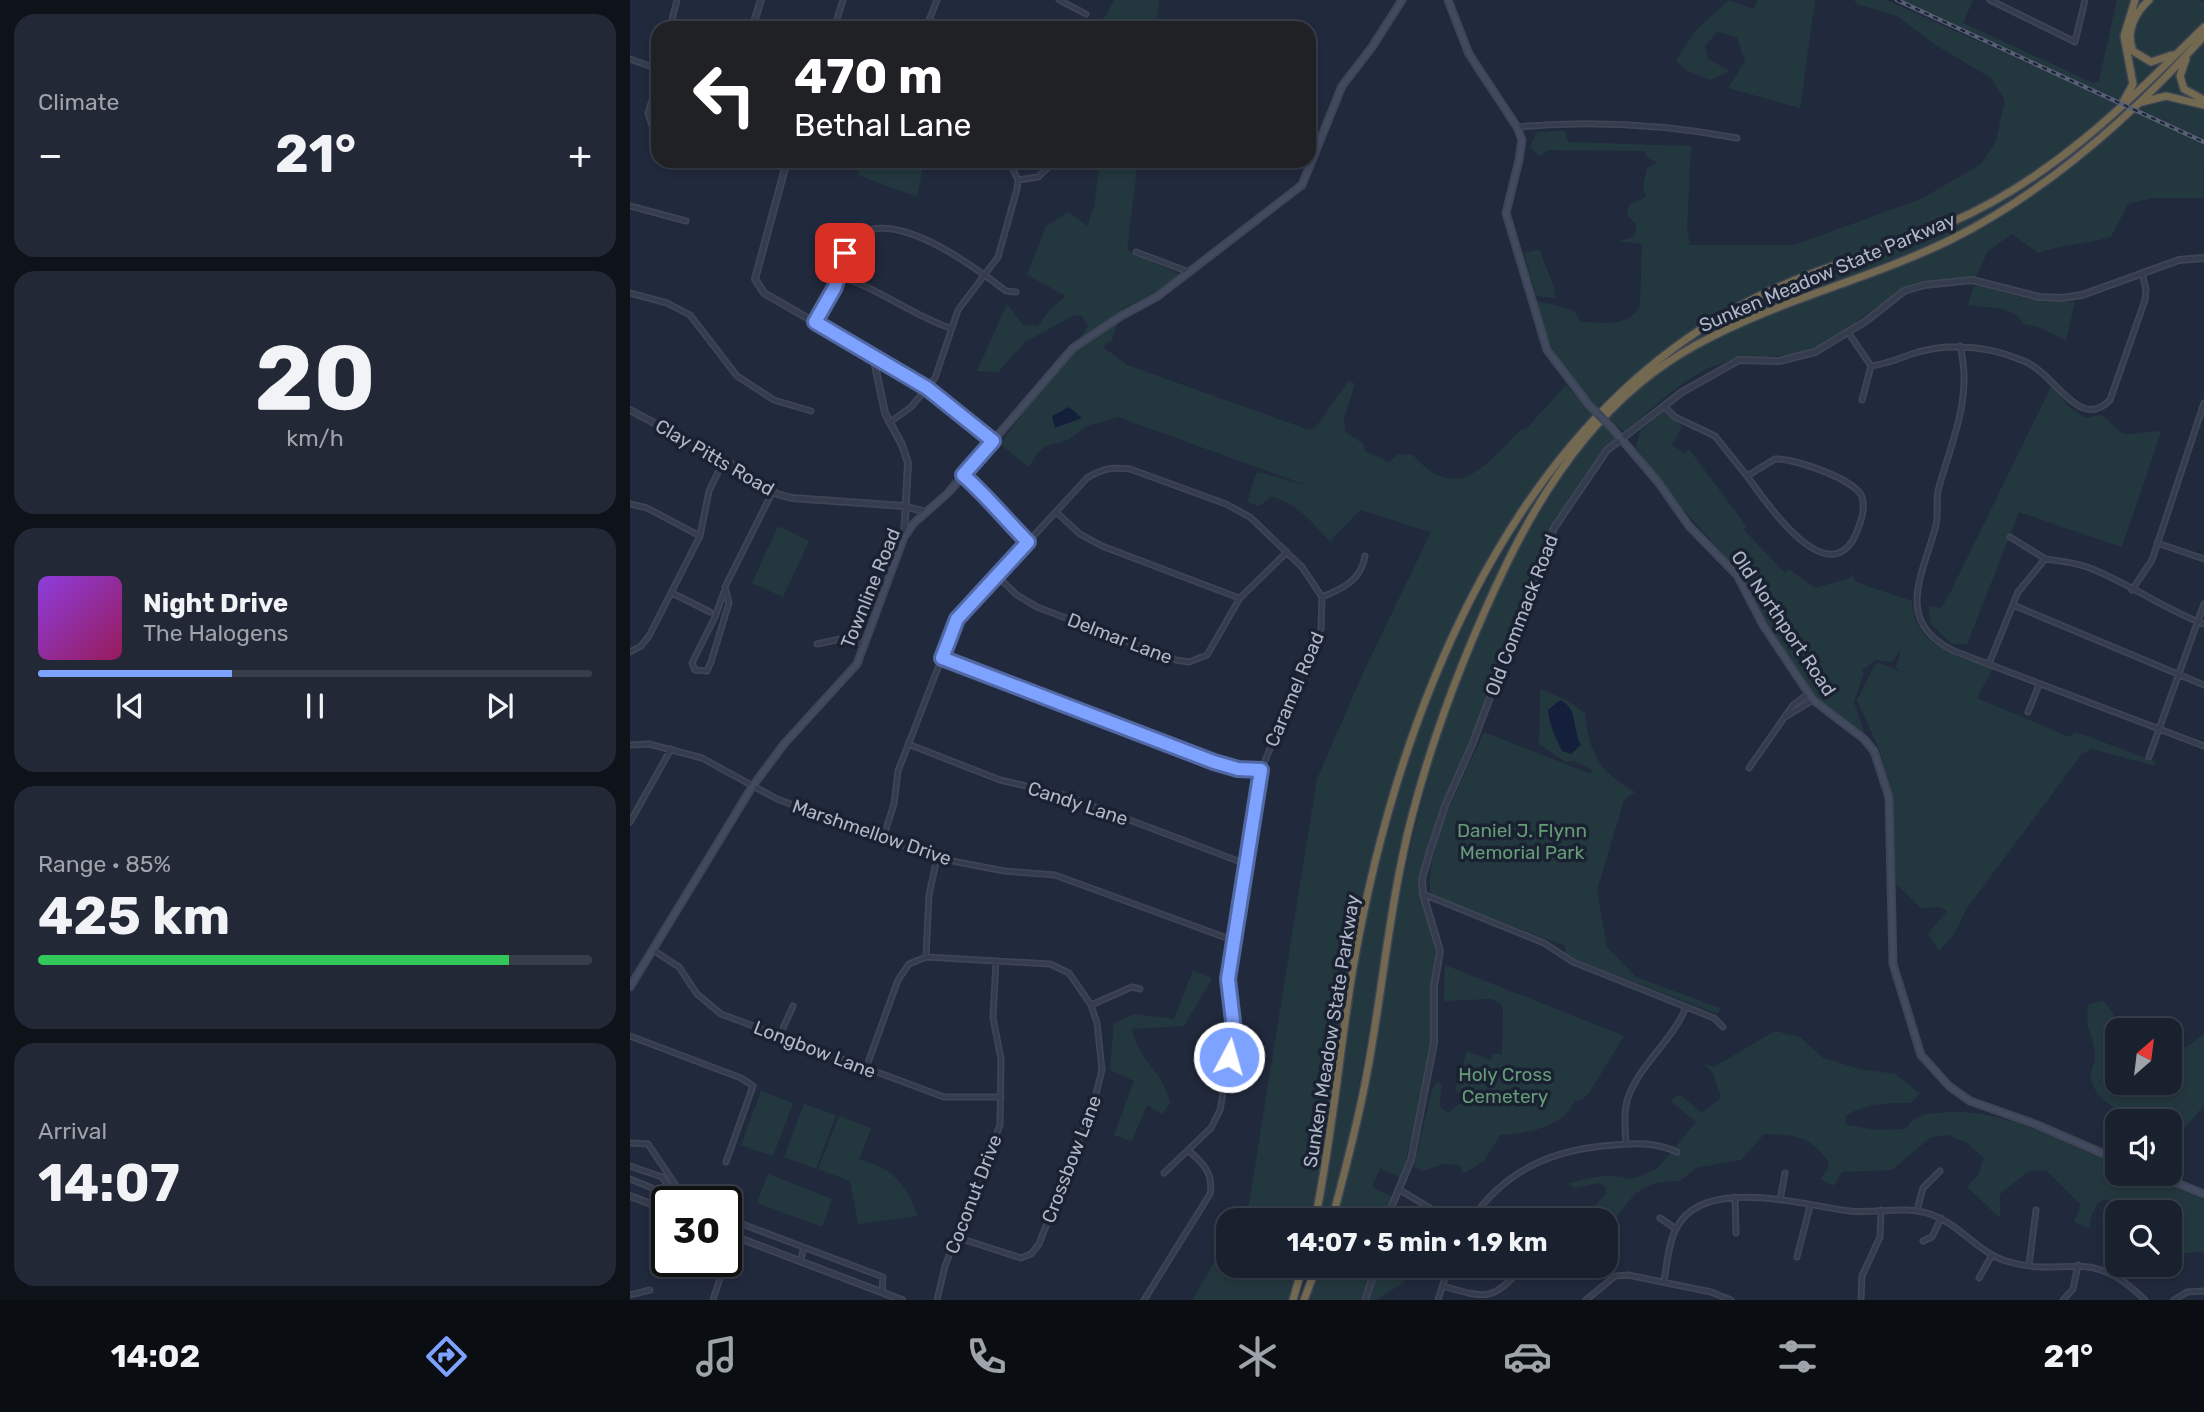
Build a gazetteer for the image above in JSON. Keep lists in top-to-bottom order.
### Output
{
  "streets": {
    "highway": ["Sunken Meadow State Parkway"],
    "main road": ["Townline Road", "Old Northport Road"],
    "street": [
      "Clay Pitts Road",
      "Old Commack Road",
      "Delmar Lane",
      "Caramel Road",
      "Candy Lane",
      "Marshmellow Drive",
      "Longbow Lane",
      "Crossbow Lane",
      "Coconut Drive"
    ]
  },
  "crossings": [
    ["Clay Pitts Road", "Townline Road"],
    ["Townline Road", "Marshmellow Drive"],
    ["Townline Road", "Longbow Lane"],
    ["Old Commack Road", "Old Northport Road"],
    ["Caramel Road", "Candy Lane"],
    ["Caramel Road", "Marshmellow Drive"],
    ["Longbow Lane", "Coconut Drive"],
    ["Crossbow Lane", "Coconut Drive"]
  ],
  "parks": ["Daniel J. Flynn Memorial Park", "Holy Cross Cemetery"],
  "north": "top right",
  "page": {
    "tile": [
      "Climate",
      ["20", "km/h"],
      ["Range · 85%", "425 km"],
      ["Arrival", "14:07"]
    ],
    "turn": ["470 m", "Bethal Lane"],
    "heat": ["−", "21°", "+"],
    "song": ["Night Drive", "The Halogens"],
    "limit": "30",
    "trip": "14:07 · 5 min · 1.9 km",
    "tabs": ["14:02", "21°"]
  }
}
